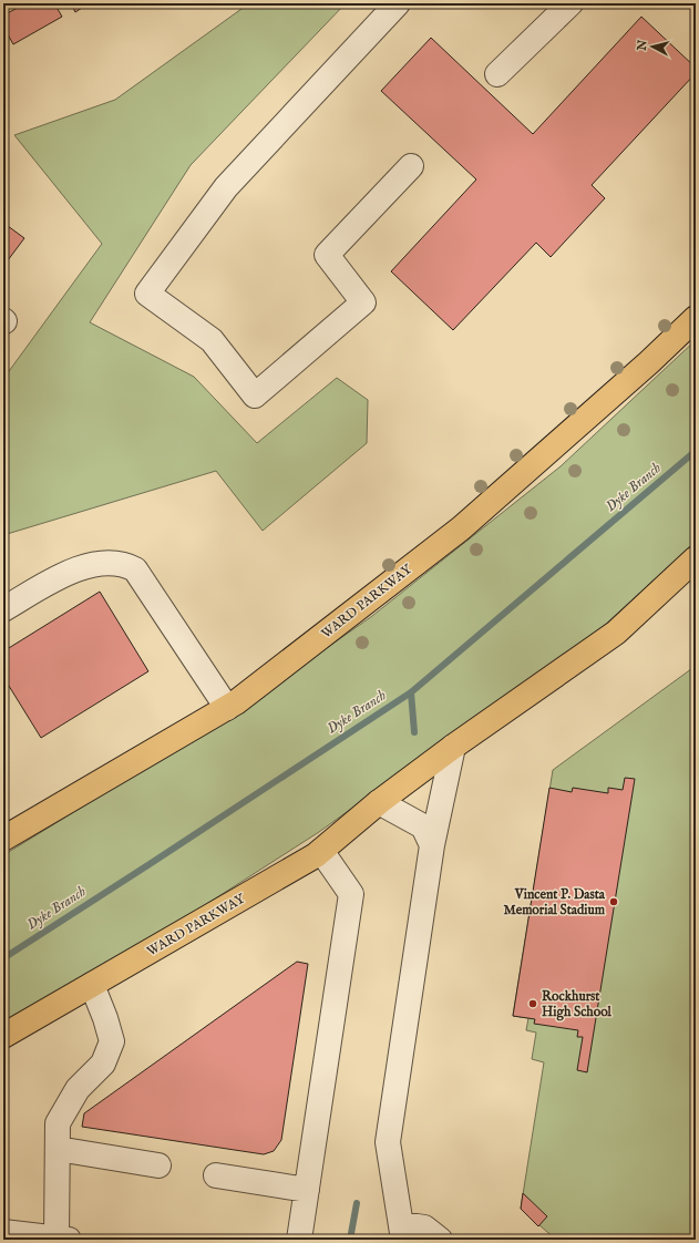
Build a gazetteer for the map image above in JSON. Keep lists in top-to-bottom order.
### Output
{
  "streets": {
    "main road": ["WARD PARKWAY"]
  },
  "water": ["Dyke Branch"],
  "places": ["Vincent P. Dasta Memorial Stadium", "Rockhurst High School"],
  "north": "left"
}
